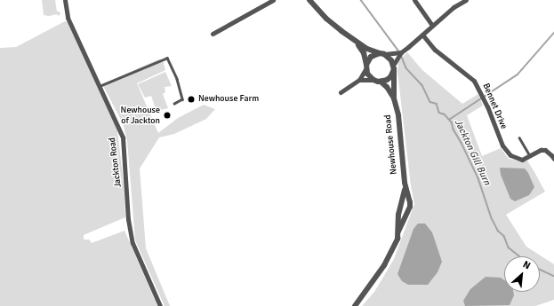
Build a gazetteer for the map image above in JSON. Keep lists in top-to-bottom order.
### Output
{
  "streets": {
    "street": ["Bennet Drive", "Newhouse Road", "Jackton Road"]
  },
  "water": ["Jackton Gill Burn"],
  "places": ["Newhouse Farm", "Newhouse of Jackton"],
  "north": "top right"
}
